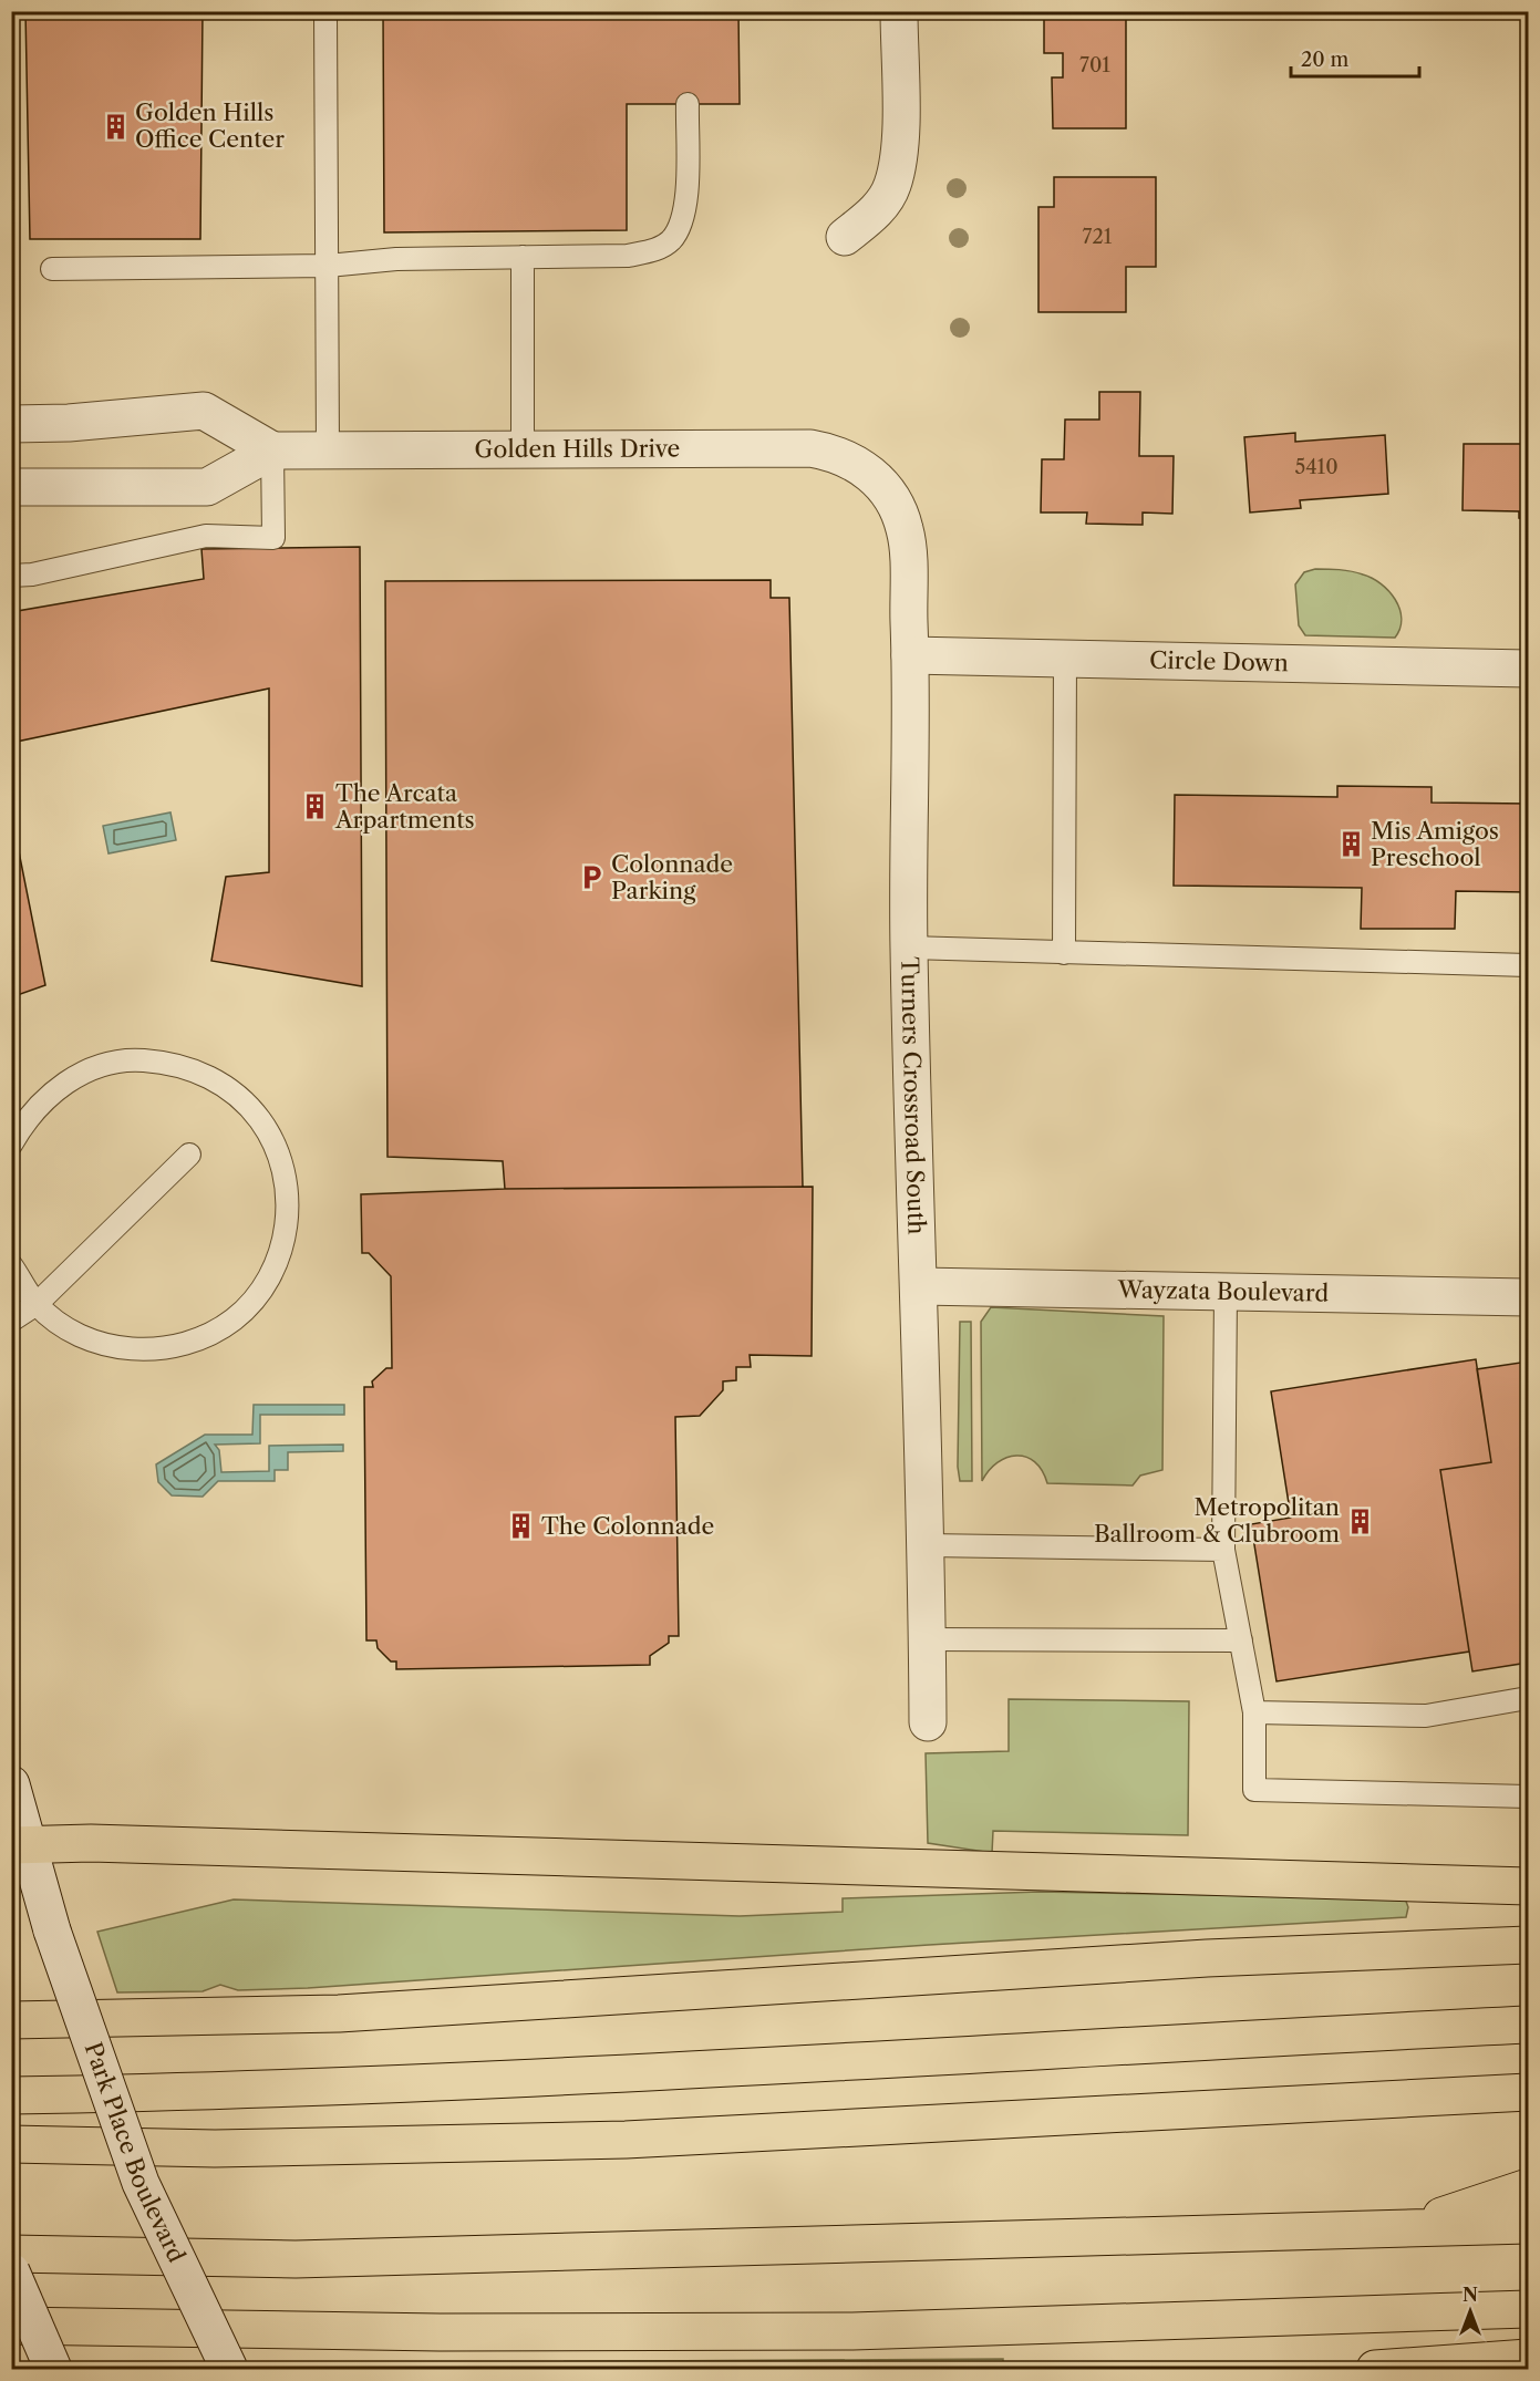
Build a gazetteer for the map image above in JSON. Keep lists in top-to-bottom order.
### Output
{
  "streets": {
    "street": [
      "Golden Hills Drive",
      "Circle Down",
      "Turners Crossroad South",
      "Wayzata Boulevard",
      "Park Place Boulevard"
    ]
  },
  "crossings": [
    ["Golden Hills Drive", "Turners Crossroad South"],
    ["Circle Down", "Turners Crossroad South"],
    ["Turners Crossroad South", "Wayzata Boulevard"]
  ],
  "places": {
    "building": [
      "Golden Hills Office Center",
      "The Arcata Arpartments",
      "Mis Amigos Preschool",
      "Metropolitan Ballroom & Clubroom",
      "The Colonnade"
    ],
    "parking": ["Colonnade Parking"]
  },
  "house_numbers": ["701", "721", "5410"],
  "scale_bar": "20 m",
  "north": "top"
}
